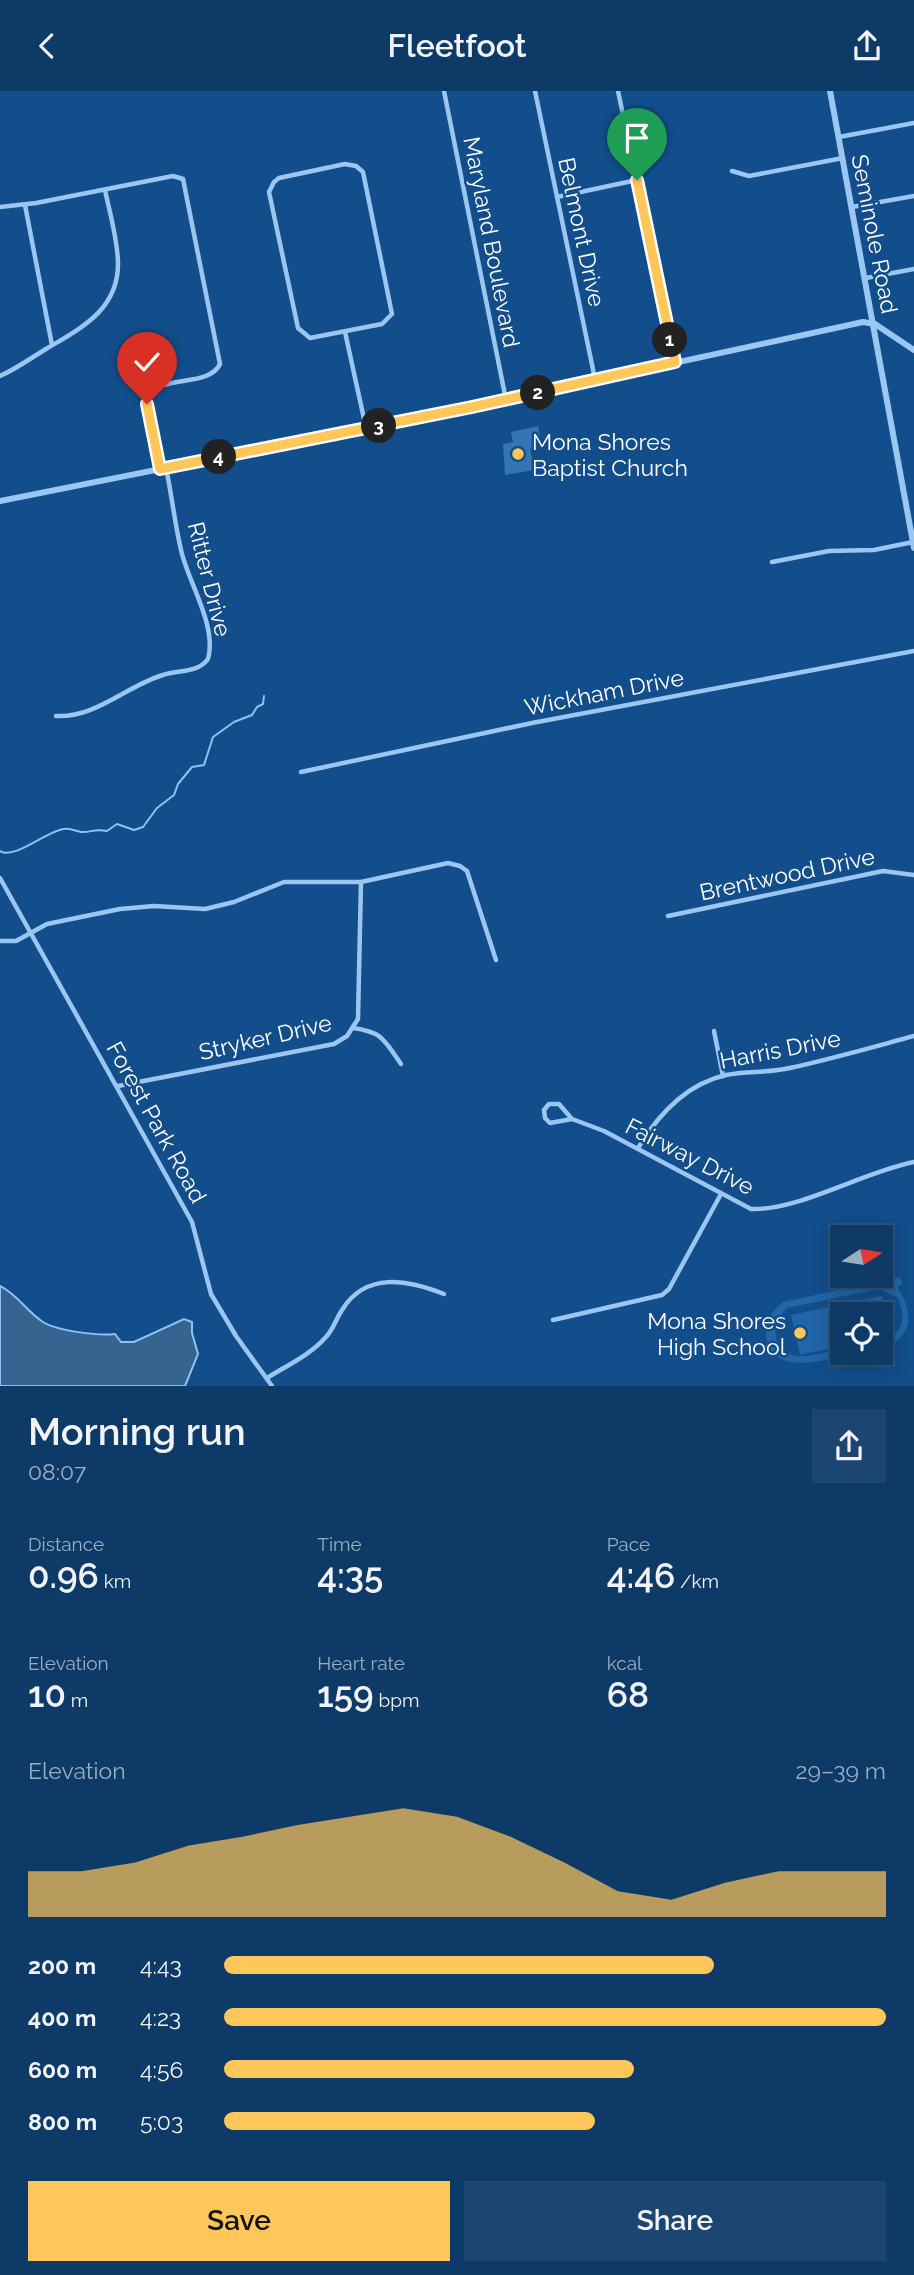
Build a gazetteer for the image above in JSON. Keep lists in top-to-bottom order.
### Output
{
  "streets": {
    "street": [
      "Belmont Drive",
      "Seminole Road",
      "Maryland Boulevard",
      "Ritter Drive",
      "Wickham Drive",
      "Brentwood Drive",
      "Stryker Drive",
      "Harris Drive",
      "Forest Park Road",
      "Fairway Drive"
    ]
  },
  "crossings": [
    ["Stryker Drive", "Forest Park Road"],
    ["Harris Drive", "Fairway Drive"]
  ],
  "places": ["Mona Shores Baptist Church", "Mona Shores High School"],
  "north": "right",
  "page": {
    "header": "Fleetfoot",
    "pins": [
      "1",
      "2",
      "3",
      "4"
    ],
    "heading": ["Morning run", "08:07"],
    "stats": [
      ["Distance", "0.96 km"],
      ["Time", "4:35"],
      ["Pace", "4:46 /km"],
      ["Elevation", "10 m"],
      ["Heart rate", "159 bpm"],
      ["kcal", "68"]
    ],
    "chart": ["Elevation", "29–39 m"],
    "list": [
      {
        "name": "200 m",
        "note": "4:43"
      },
      {
        "name": "400 m",
        "note": "4:23"
      },
      {
        "name": "600 m",
        "note": "4:56"
      },
      {
        "name": "800 m",
        "note": "5:03"
      }
    ],
    "buttons": ["Save", "Share"]
  }
}
